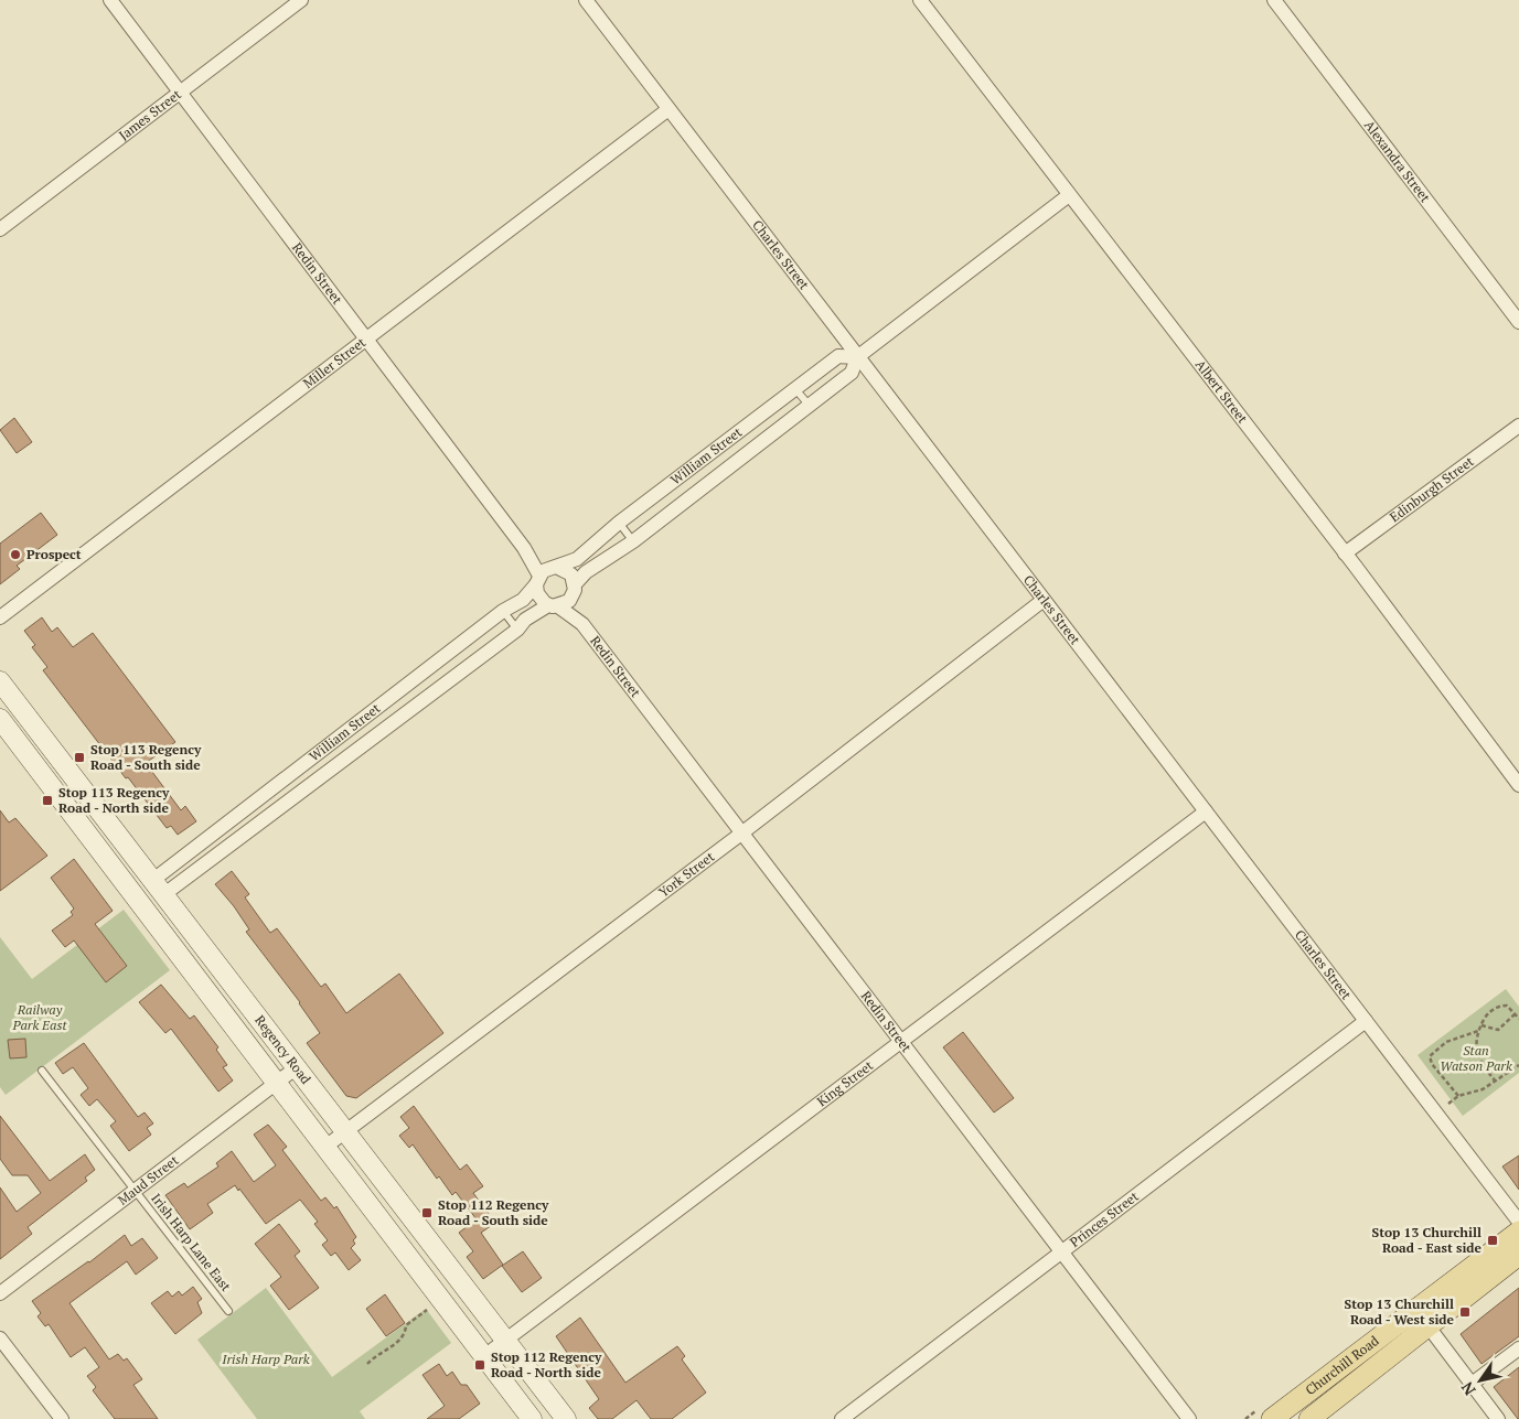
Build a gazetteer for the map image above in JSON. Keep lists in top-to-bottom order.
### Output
{
  "streets": {
    "main road": ["Regency Road", "Churchill Road"],
    "street": [
      "James Street",
      "Alexandra Street",
      "Charles Street",
      "Redin Street",
      "Miller Street",
      "Albert Street",
      "William Street",
      "Edinburgh Street",
      "York Street",
      "King Street",
      "Maud Street",
      "Princes Street"
    ],
    "lane": ["Irish Harp Lane East"]
  },
  "crossings": [
    ["James Street", "Redin Street"],
    ["Charles Street", "Miller Street"],
    ["Charles Street", "William Street"],
    ["Charles Street", "York Street"],
    ["Charles Street", "King Street"],
    ["Charles Street", "Princes Street"],
    ["Redin Street", "Miller Street"],
    ["Redin Street", "William Street"],
    ["Redin Street", "York Street"],
    ["Redin Street", "King Street"],
    ["Redin Street", "Princes Street"],
    ["Albert Street", "William Street"],
    ["Albert Street", "Edinburgh Street"],
    ["William Street", "Regency Road"],
    ["York Street", "Regency Road"],
    ["Regency Road", "King Street"],
    ["Regency Road", "Maud Street"],
    ["Maud Street", "Irish Harp Lane East"]
  ],
  "parks": ["Railway Park East", "Stan Watson Park", "Irish Harp Park"],
  "places": {
    "other": ["Prospect"],
    "transit": [
      "Stop 113 Regency Road - South side",
      "Stop 113 Regency Road - North side",
      "Stop 112 Regency Road - South side",
      "Stop 13 Churchill Road - East side",
      "Stop 13 Churchill Road - West side",
      "Stop 112 Regency Road - North side"
    ]
  },
  "north": "bottom left"
}
